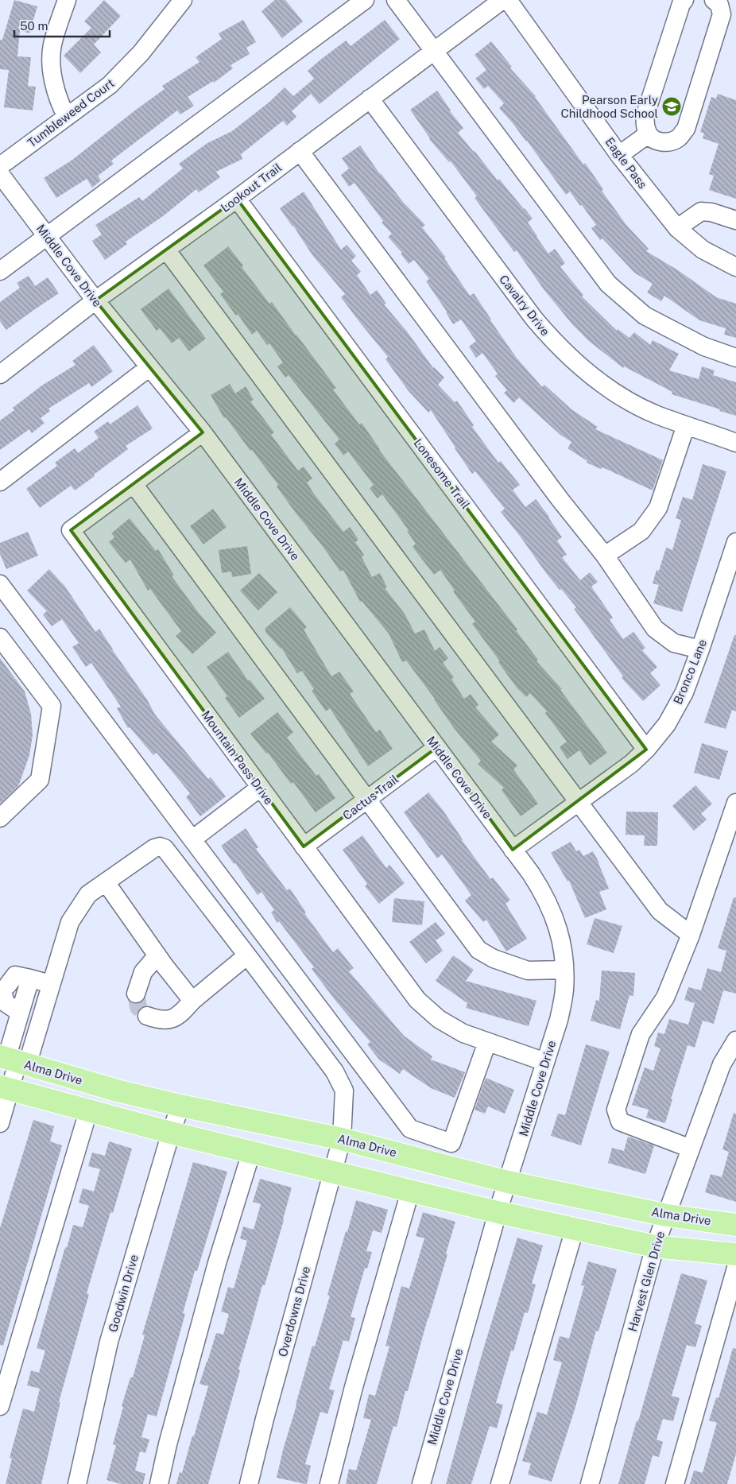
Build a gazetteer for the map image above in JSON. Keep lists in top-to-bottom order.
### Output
{
  "streets": {
    "main road": ["Alma Drive"],
    "street": [
      "Tumbleweed Court",
      "Eagle Pass",
      "Lookout Trail",
      "Middle Cove Drive",
      "Cavalry Drive",
      "Lonesome Trail",
      "Bronco Lane",
      "Mountain Pass Drive",
      "Cactus Trail",
      "Harvest Glen Drive",
      "Goodwin Drive",
      "Overdowns Drive"
    ]
  },
  "crossings": [
    ["Lookout Trail", "Middle Cove Drive"],
    ["Lookout Trail", "Cavalry Drive"],
    ["Lookout Trail", "Lonesome Trail"],
    ["Middle Cove Drive", "Bronco Lane"],
    ["Middle Cove Drive", "Mountain Pass Drive"],
    ["Middle Cove Drive", "Cactus Trail"],
    ["Middle Cove Drive", "Alma Drive"],
    ["Lonesome Trail", "Bronco Lane"],
    ["Mountain Pass Drive", "Cactus Trail"],
    ["Alma Drive", "Harvest Glen Drive"],
    ["Alma Drive", "Goodwin Drive"],
    ["Alma Drive", "Overdowns Drive"]
  ],
  "places": {
    "school or university": ["Pearson Early Childhood School"]
  },
  "scale_bar": "50 m"
}
